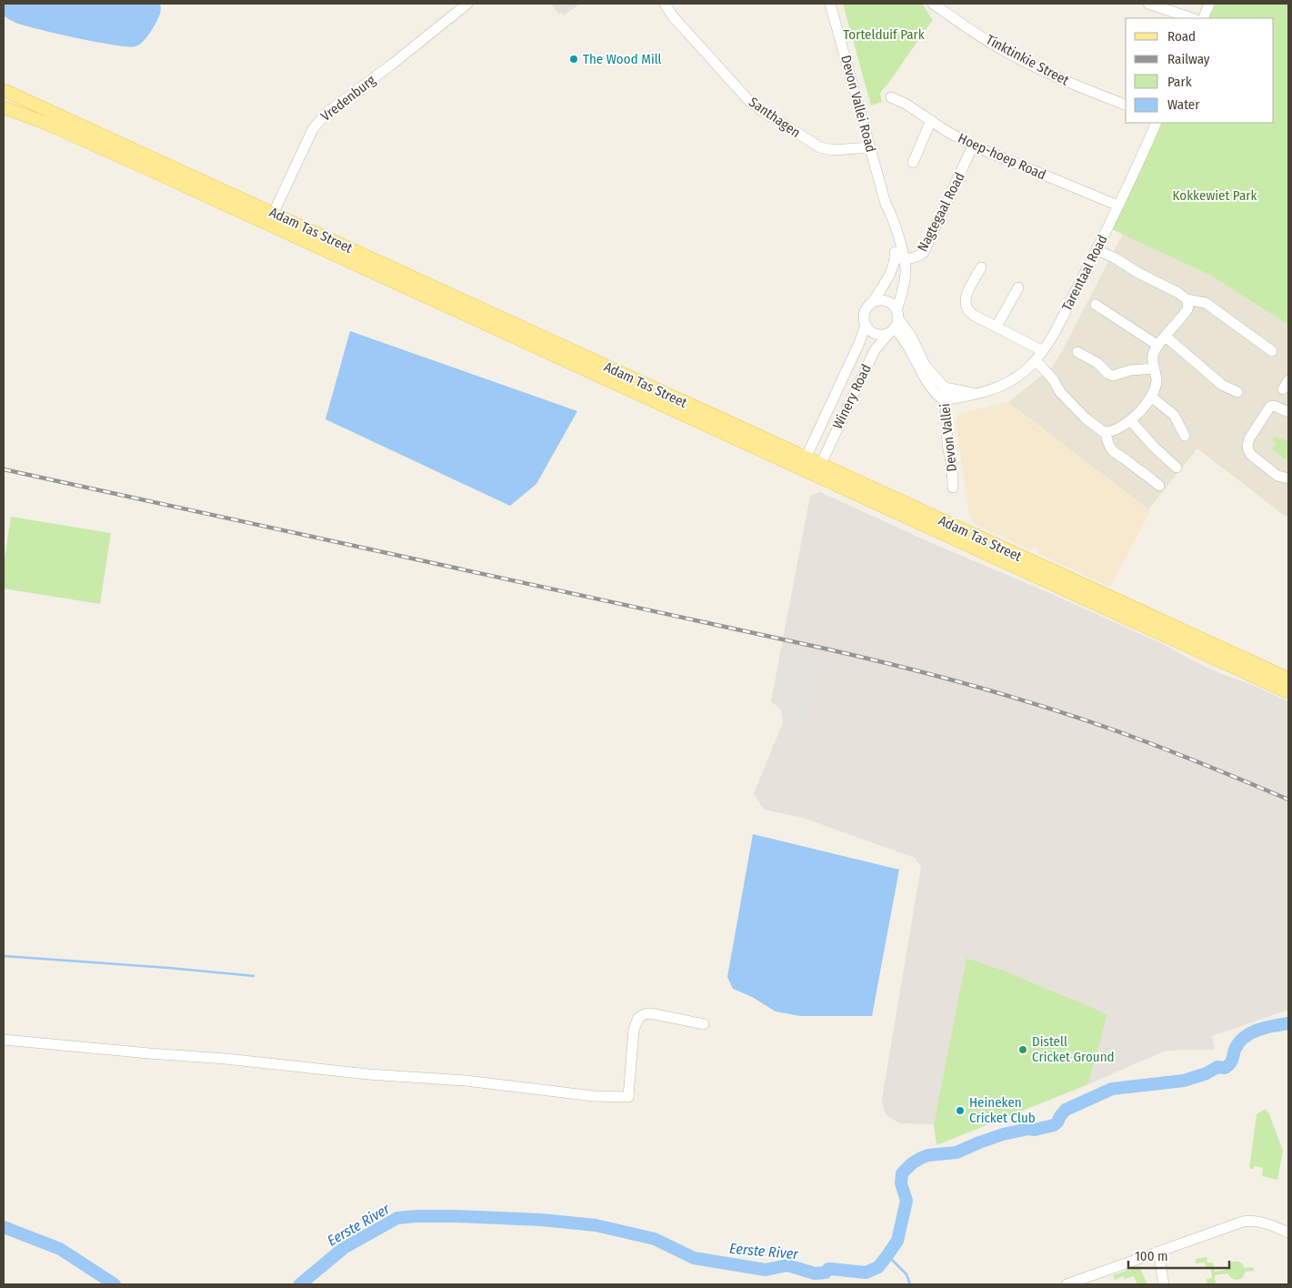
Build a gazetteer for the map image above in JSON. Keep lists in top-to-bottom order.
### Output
{
  "streets": {
    "main road": ["Adam Tas Street"],
    "street": [
      "Tinktinkie Street",
      "Vredenburg",
      "Devon Vallei Road",
      "Santhagen",
      "Hoep-hoep Road",
      "Nagtegaal Road",
      "Tarentaal Road",
      "Winery Road",
      "Devon Vallei"
    ]
  },
  "crossings": [
    ["Vredenburg", "Adam Tas Street"],
    ["Devon Vallei Road", "Santhagen"],
    ["Devon Vallei Road", "Nagtegaal Road"],
    ["Devon Vallei Road", "Winery Road"],
    ["Hoep-hoep Road", "Nagtegaal Road"],
    ["Hoep-hoep Road", "Tarentaal Road"],
    ["Adam Tas Street", "Winery Road"],
    ["Tarentaal Road", "Devon Vallei"]
  ],
  "water": ["Eerste River"],
  "parks": ["Tortelduif Park", "Kokkewiet Park"],
  "places": ["The Wood Mill", "Distell Cricket Ground", "Heineken Cricket Club"],
  "legend": [
    "Road",
    "Railway",
    "Park",
    "Water"
  ],
  "scale_bar": "100 m"
}
